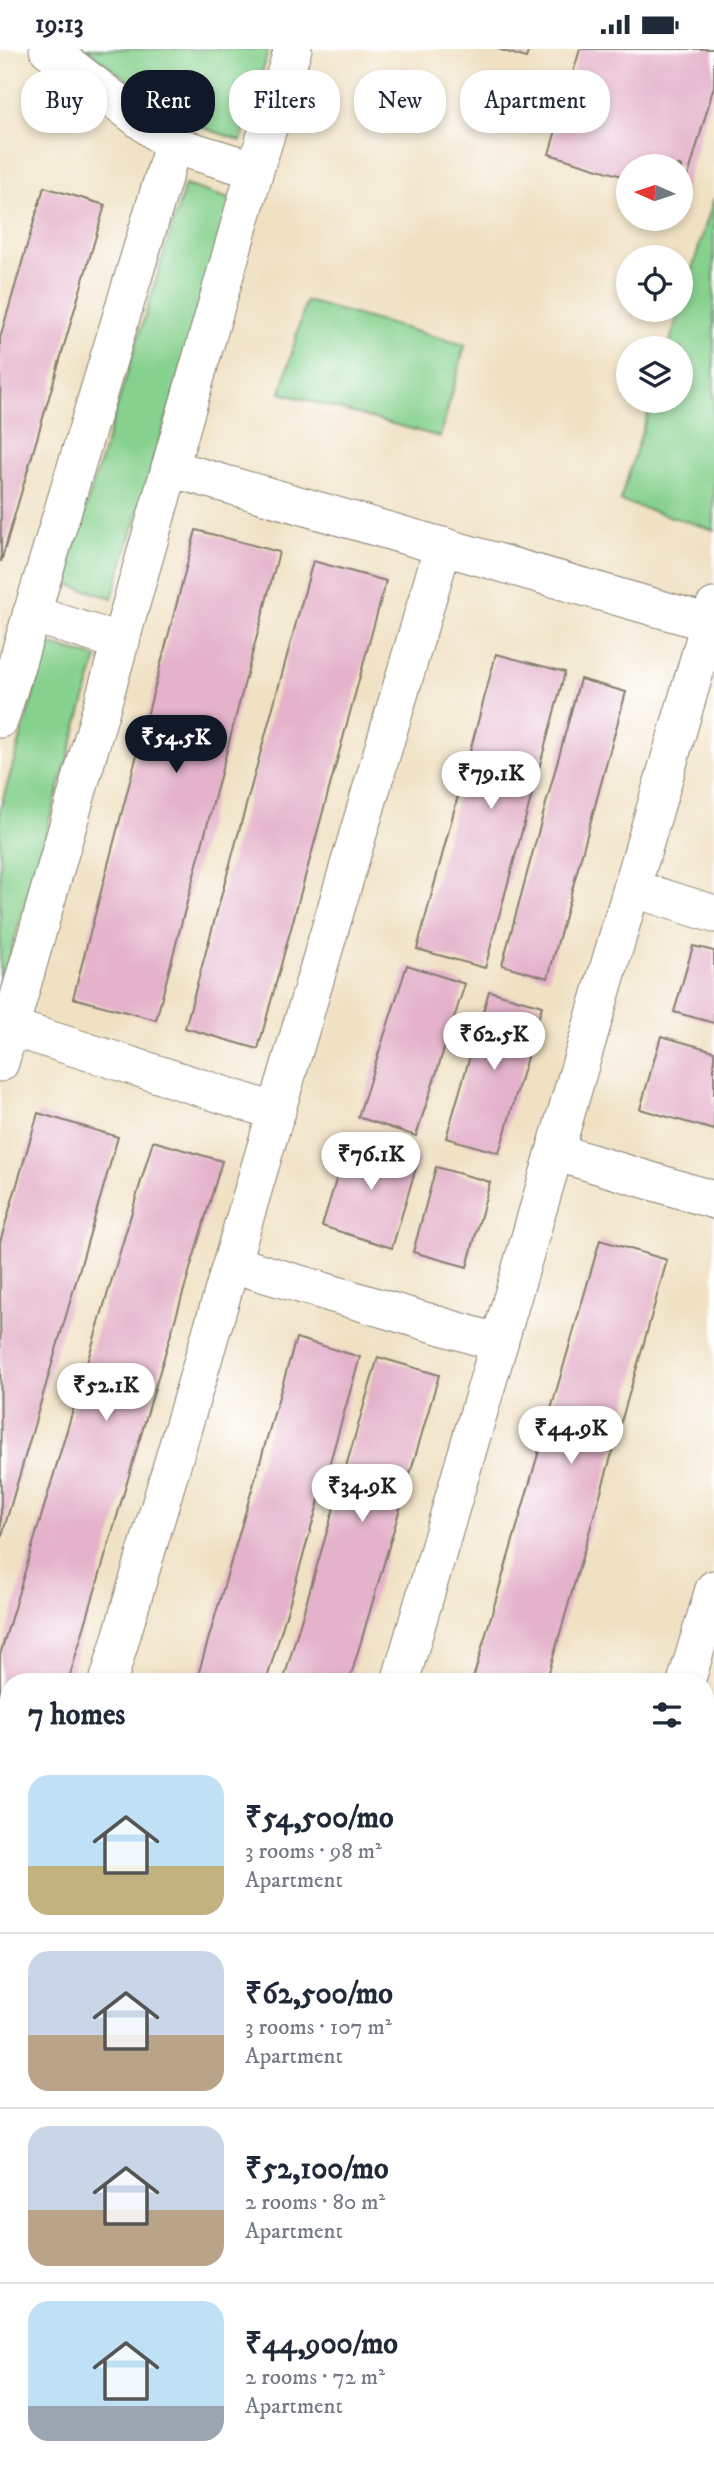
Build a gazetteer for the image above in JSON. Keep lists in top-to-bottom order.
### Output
{
  "north": "left",
  "page": {
    "status": "19:13",
    "chip": [
      "Buy",
      "Rent",
      "Filters",
      "New",
      "Apartment"
    ],
    "price": [
      "₹54.5K",
      "₹79.1K",
      "₹62.5K",
      "₹76.1K",
      "₹52.1K",
      "₹44.9K",
      "₹34.9K"
    ],
    "heading": "7 homes",
    "list": [
      {
        "name": "₹54,500/mo",
        "note": "3 rooms · 98 m² · Apartment"
      },
      {
        "name": "₹62,500/mo",
        "note": "3 rooms · 107 m² · Apartment"
      },
      {
        "name": "₹52,100/mo",
        "note": "2 rooms · 80 m² · Apartment"
      },
      {
        "name": "₹44,900/mo",
        "note": "2 rooms · 72 m² · Apartment"
      }
    ]
  }
}
